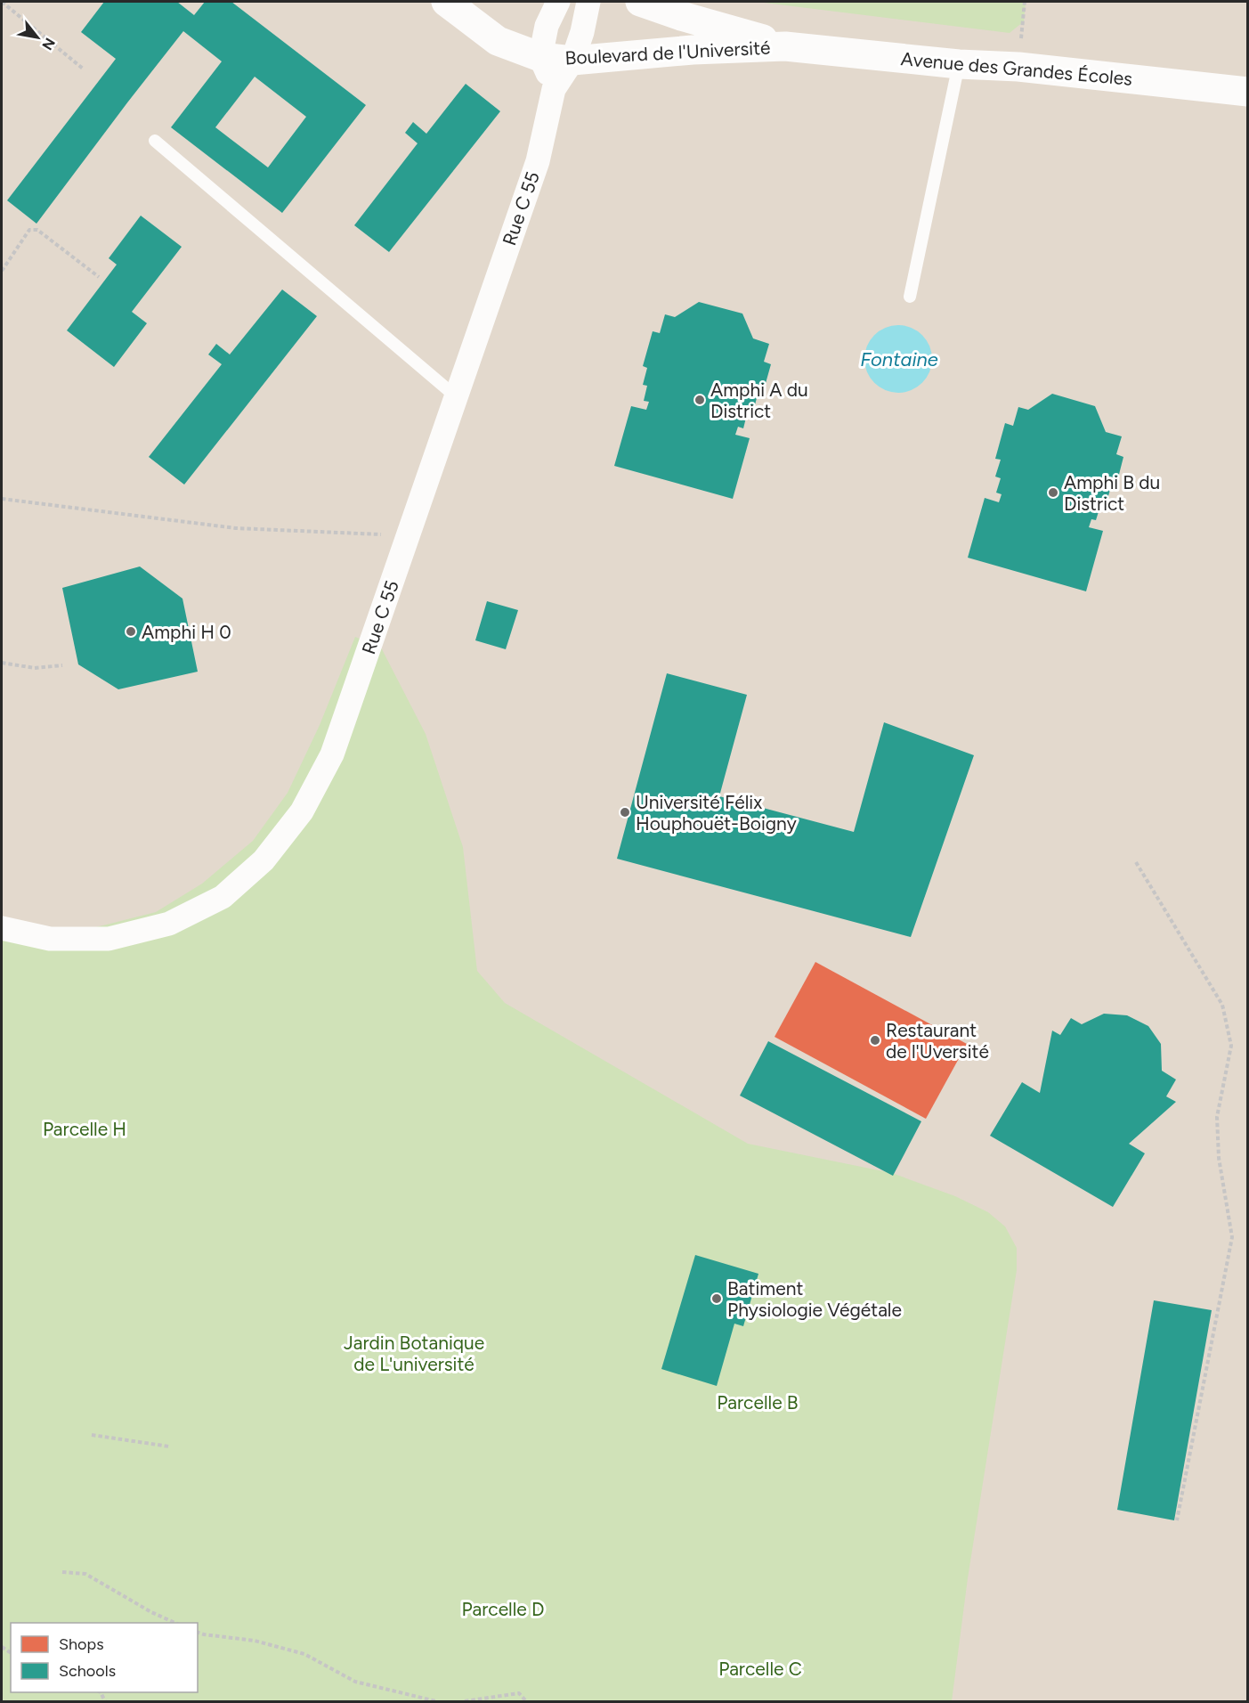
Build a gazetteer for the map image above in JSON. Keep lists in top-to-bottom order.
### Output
{
  "streets": {
    "street": ["Boulevard de l'Université", "Avenue des Grandes Écoles", "Rue C 55"]
  },
  "crossings": [
    ["Boulevard de l'Université", "Avenue des Grandes Écoles"],
    ["Boulevard de l'Université", "Rue C 55"]
  ],
  "water": ["Fontaine"],
  "parks": [
    "Parcelle H",
    "Jardin Botanique de L'université",
    "Parcelle B",
    "Parcelle D",
    "Parcelle C"
  ],
  "places": [
    "Amphi A du District",
    "Amphi B du District",
    "Amphi H 0",
    "Université Félix Houphouët-Boigny",
    "Restaurant de l'Uversité",
    "Batiment Physiologie Végétale"
  ],
  "legend": ["Shops", "Schools"],
  "north": "bottom right"
}
